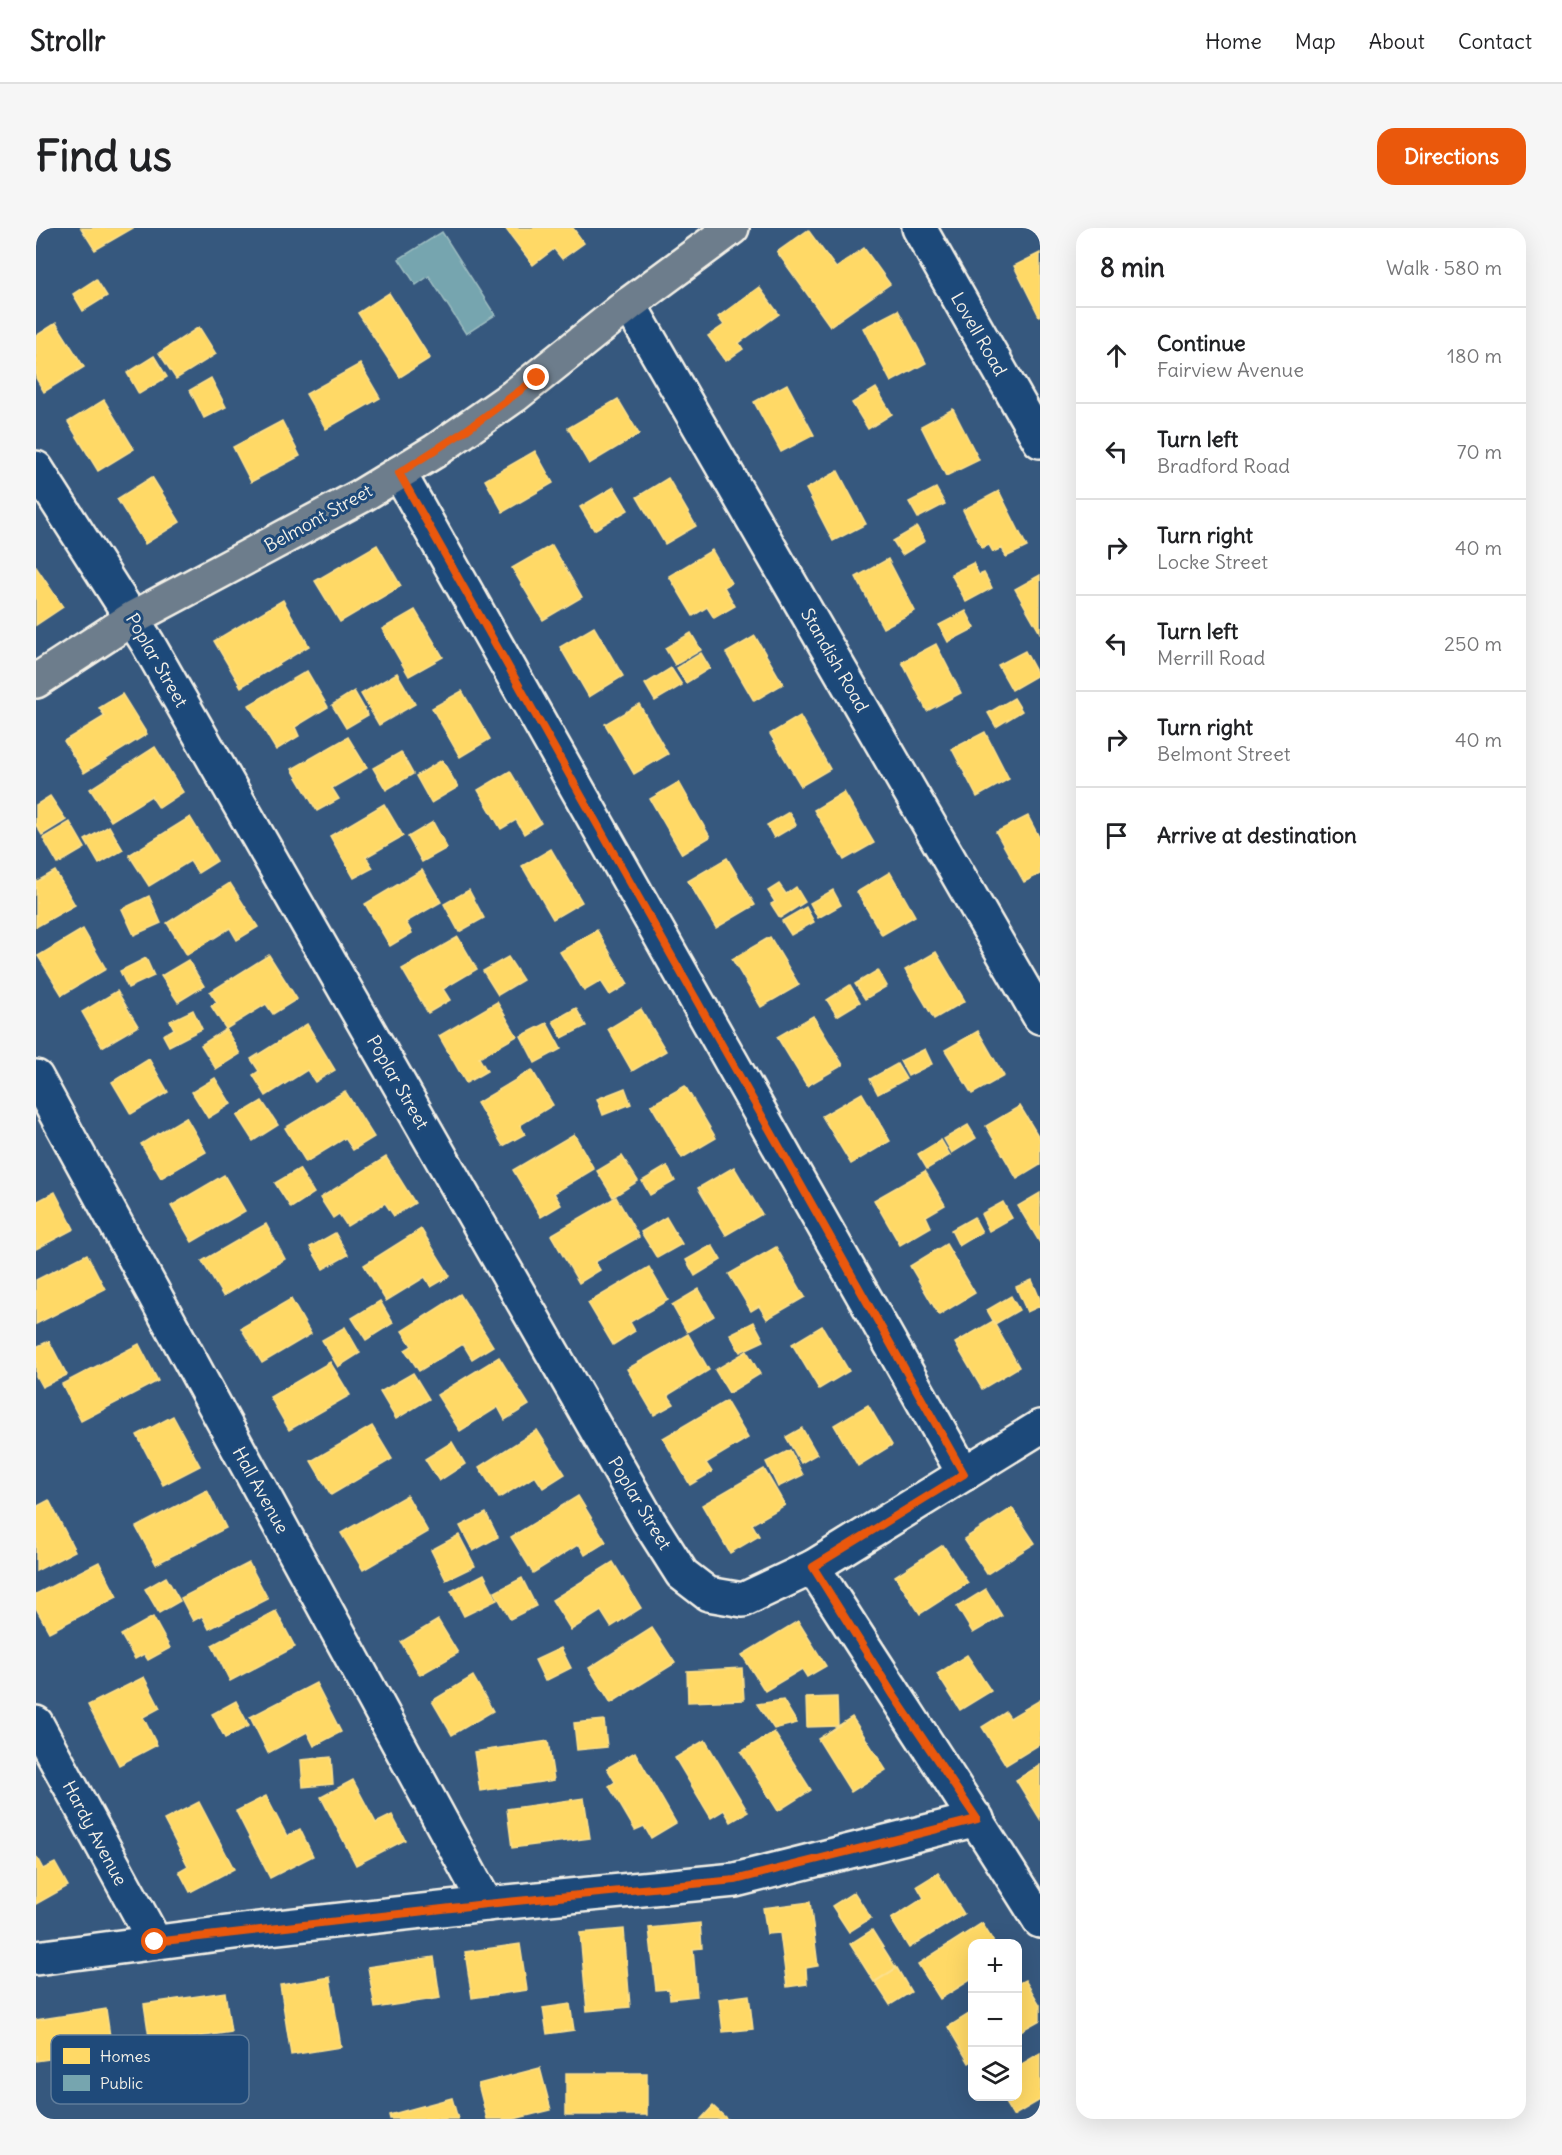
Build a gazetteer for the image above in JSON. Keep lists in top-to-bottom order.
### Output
{
  "streets": {
    "main road": ["Belmont Street"],
    "street": [
      "Lovell Road",
      "Poplar Street",
      "Standish Road",
      "Hall Avenue",
      "Hardy Avenue"
    ]
  },
  "crossings": [
    ["Belmont Street", "Poplar Street"],
    ["Belmont Street", "Standish Road"]
  ],
  "legend": ["Homes", "Public"],
  "page": {
    "header": "Strollr",
    "nav": [
      "Home",
      "Map",
      "About",
      "Contact"
    ],
    "buttons": "Directions",
    "title": "Find us",
    "heading": ["8 min", "Walk · 580 m"],
    "list": [
      ["Continue", "Fairview Avenue", "180 m"],
      ["Turn left", "Bradford Road", "70 m"],
      ["Turn right", "Locke Street", "40 m"],
      ["Turn left", "Merrill Road", "250 m"],
      ["Turn right", "Belmont Street", "40 m"],
      "Arrive at destination"
    ],
    "map_buttons": ["+", "−"]
  }
}
